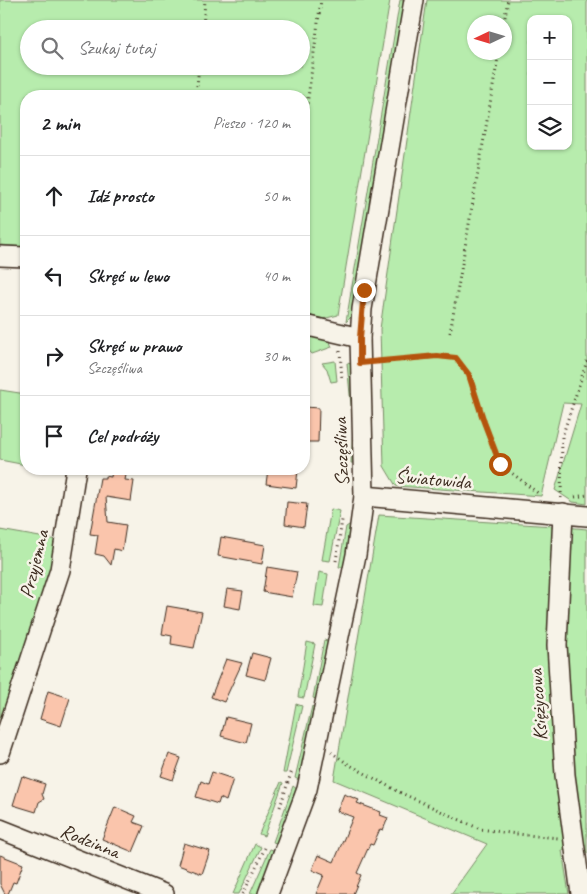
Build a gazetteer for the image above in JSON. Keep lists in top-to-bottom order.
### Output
{
  "streets": {
    "street": [
      "Szczęśliwa",
      "Światowida",
      "Przyjemna",
      "Księżycowa",
      "Rodzinna"
    ]
  },
  "crossings": [
    ["Szczęśliwa", "Światowida"],
    ["Światowida", "Księżycowa"]
  ],
  "north": "left",
  "page": {
    "map_buttons": ["+", "−"],
    "search": "Szukaj tutaj",
    "heading": ["2 min", "Pieszo · 120 m"],
    "list": [
      ["Idź prosto", "50 m"],
      ["Skręć w lewo", "40 m"],
      ["Skręć w prawo", "Szczęśliwa", "30 m"],
      "Cel podróży"
    ]
  }
}
